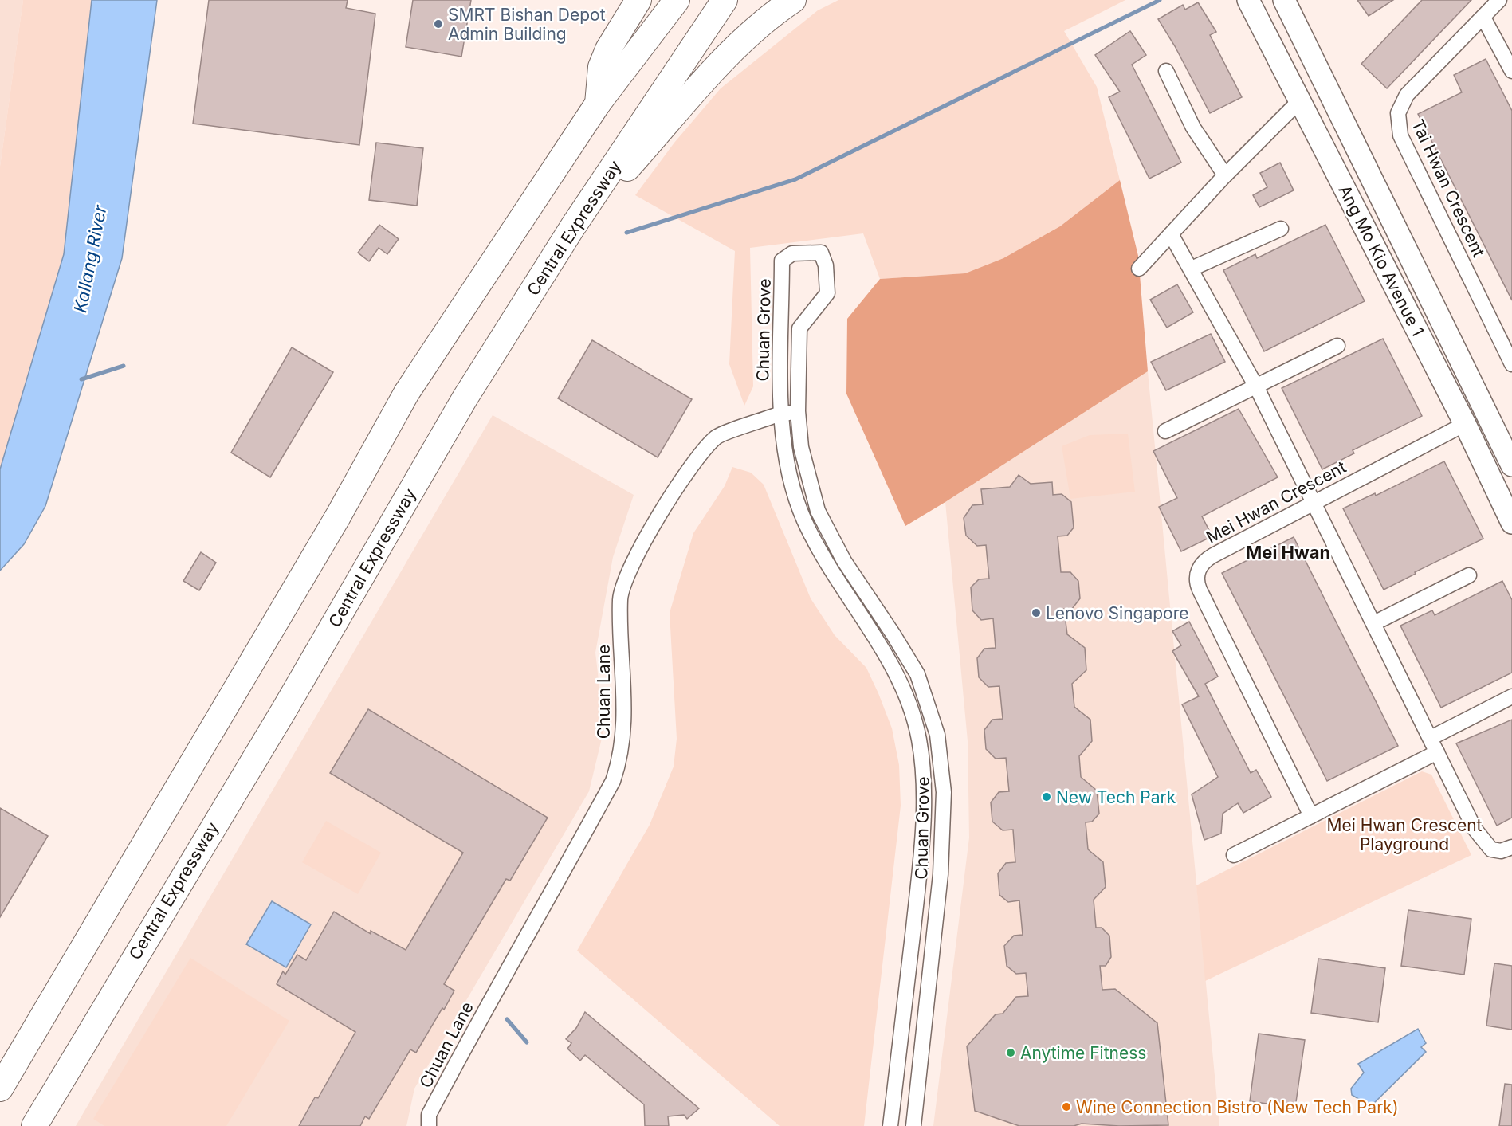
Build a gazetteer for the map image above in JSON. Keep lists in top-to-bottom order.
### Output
{
  "streets": {
    "highway": ["Central Expressway"],
    "main road": ["Ang Mo Kio Avenue 1"],
    "street": [
      "Tai Hwan Crescent",
      "Chuan Grove",
      "Mei Hwan Crescent",
      "Chuan Lane"
    ]
  },
  "crossings": [
    ["Ang Mo Kio Avenue 1", "Mei Hwan Crescent"],
    ["Chuan Grove", "Chuan Lane"]
  ],
  "districts": ["Mei Hwan"],
  "water": ["Kallang River"],
  "parks": ["Mei Hwan Crescent Playground"],
  "places": [
    "SMRT Bishan Depot Admin Building",
    "Lenovo Singapore",
    "New Tech Park",
    "Anytime Fitness",
    "Wine Connection Bistro (New Tech Park)"
  ]
}
